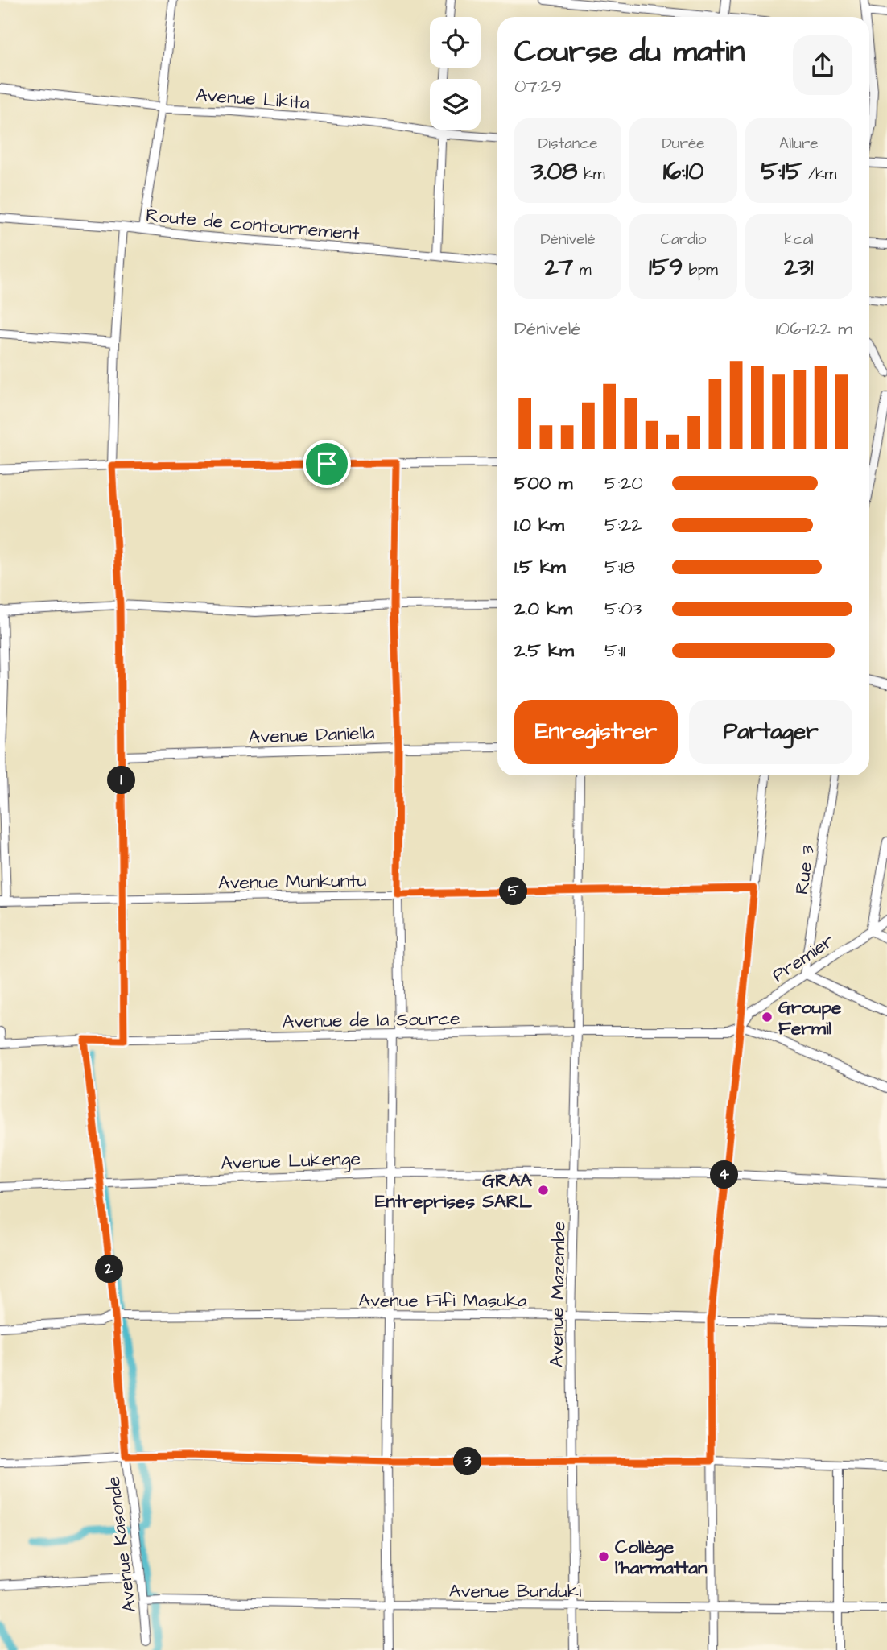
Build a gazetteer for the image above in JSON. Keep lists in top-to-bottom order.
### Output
{
  "streets": {
    "street": [
      "Avenue Likita",
      "Route de contournement",
      "Avenue Daniella",
      "Rue 3",
      "Avenue Munkuntu",
      "Premier",
      "Avenue de la Source",
      "Avenue Lukenge",
      "Avenue Mazembe",
      "Avenue Fifi Masuka",
      "Avenue Kasonde",
      "Avenue Bunduki"
    ]
  },
  "crossings": [
    ["Rue 3", "Premier"],
    ["Avenue Munkuntu", "Avenue Mazembe"],
    ["Premier", "Avenue de la Source"],
    ["Avenue de la Source", "Avenue Mazembe"],
    ["Avenue de la Source", "Avenue Kasonde"],
    ["Avenue Lukenge", "Avenue Mazembe"],
    ["Avenue Lukenge", "Avenue Kasonde"],
    ["Avenue Mazembe", "Avenue Fifi Masuka"],
    ["Avenue Mazembe", "Avenue Bunduki"],
    ["Avenue Fifi Masuka", "Avenue Kasonde"],
    ["Avenue Kasonde", "Avenue Bunduki"]
  ],
  "places": ["Groupe Fermil", "GRAA Entreprises SARL", "Collège l'harmattan"],
  "page": {
    "heading": ["Course du matin", "07:29"],
    "stats": [
      ["Distance", "3.08 km"],
      ["Durée", "16:10"],
      ["Allure", "5:15 /km"],
      ["Dénivelé", "27 m"],
      ["Cardio", "159 bpm"],
      ["kcal", "231"]
    ],
    "chart": ["Dénivelé", "106–122 m"],
    "list": [
      {
        "name": "500 m",
        "note": "5:20"
      },
      {
        "name": "1.0 km",
        "note": "5:22"
      },
      {
        "name": "1.5 km",
        "note": "5:18"
      },
      {
        "name": "2.0 km",
        "note": "5:03"
      },
      {
        "name": "2.5 km",
        "note": "5:11"
      }
    ],
    "buttons": ["Enregistrer", "Partager"],
    "pins": [
      "1",
      "5",
      "4",
      "2",
      "3"
    ]
  }
}
